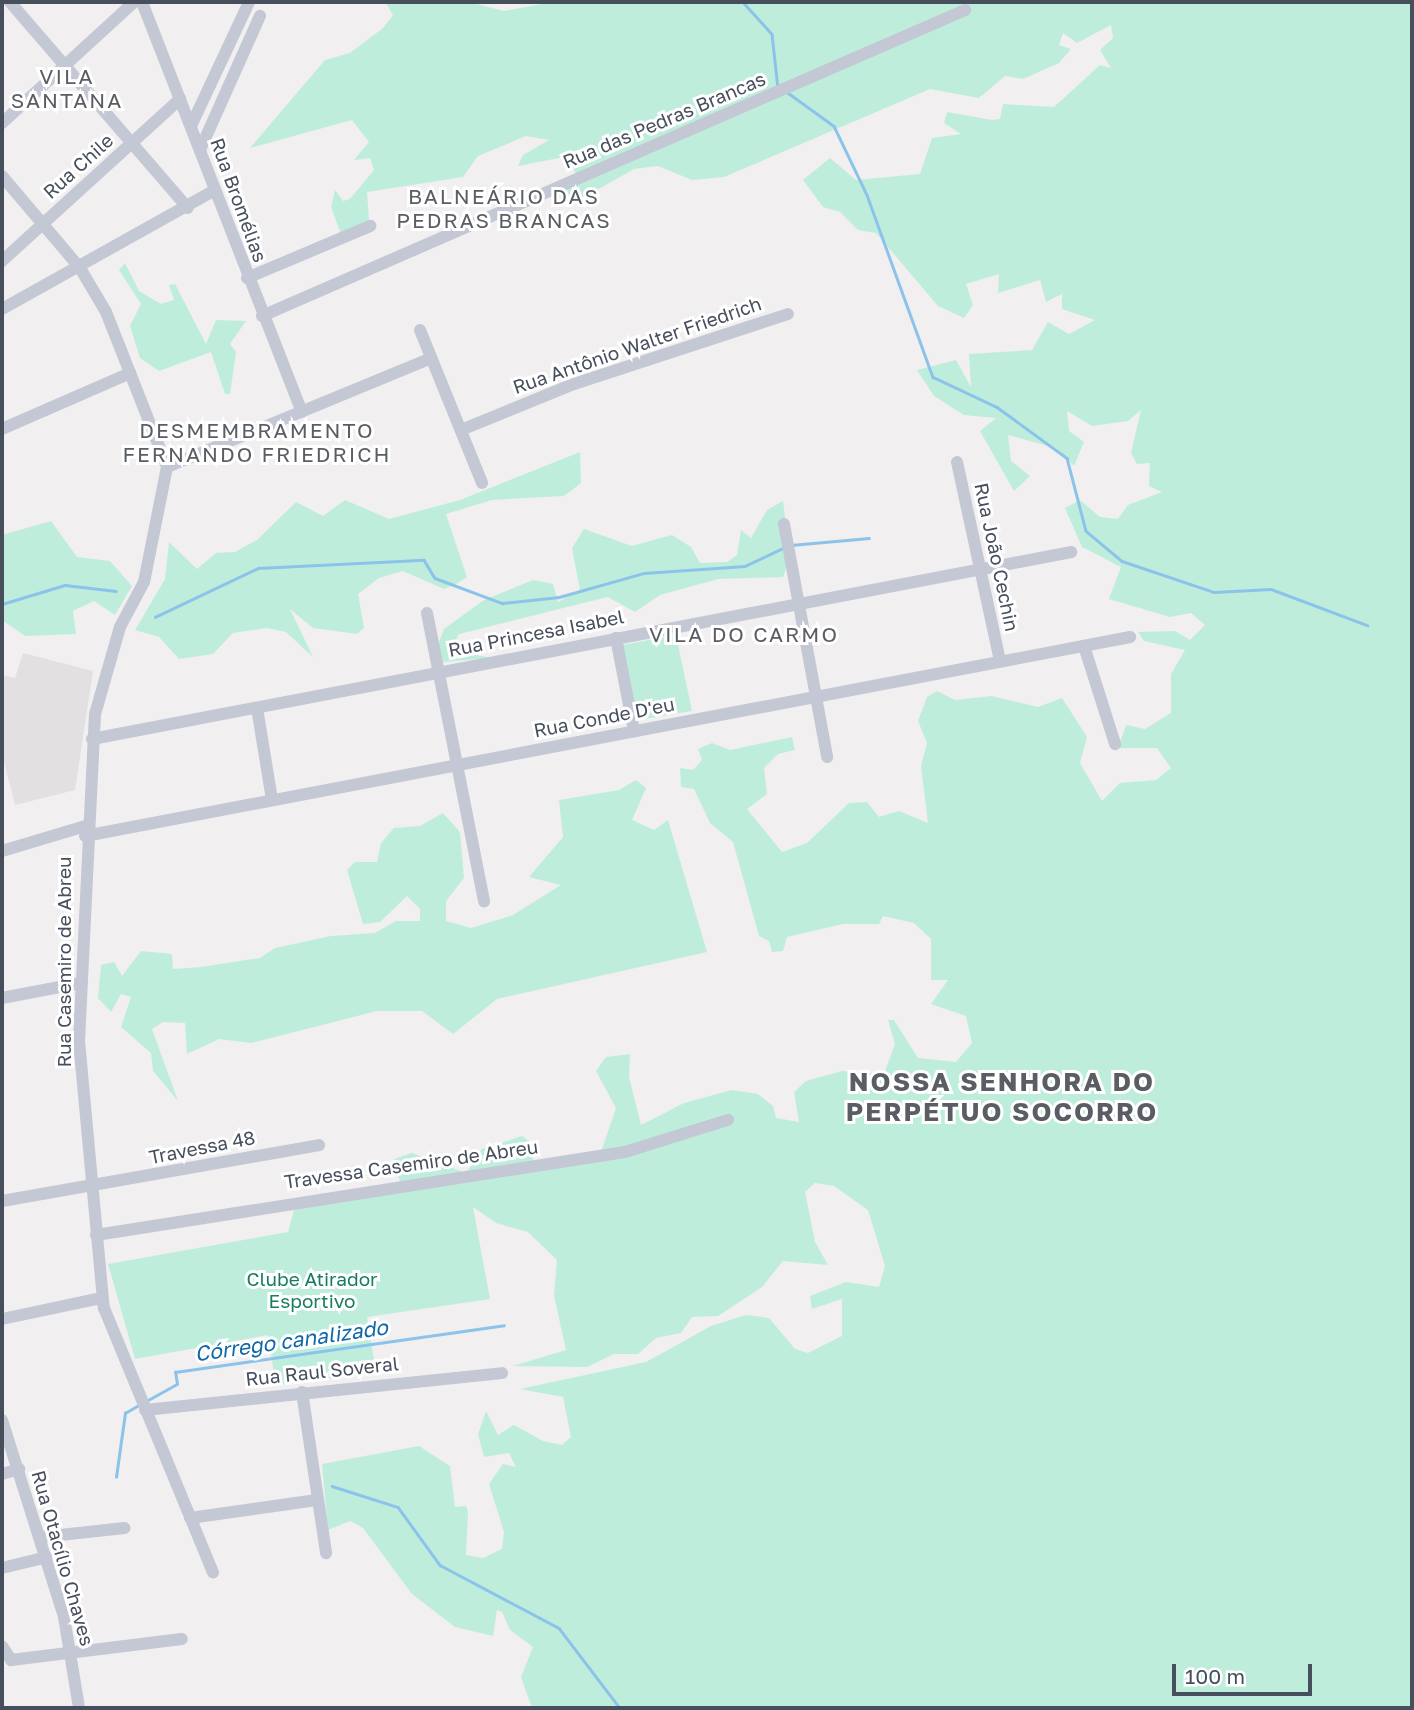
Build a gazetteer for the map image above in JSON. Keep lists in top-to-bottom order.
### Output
{
  "streets": {
    "street": [
      "Rua das Pedras Brancas",
      "Rua Chile",
      "Rua Bromélias",
      "Rua Antônio Walter Friedrich",
      "Rua João Cechin",
      "Rua Princesa Isabel",
      "Rua Conde D'eu",
      "Rua Casemiro de Abreu",
      "Travessa 48",
      "Travessa Casemiro de Abreu",
      "Rua Raul Soveral",
      "Rua Otacílio Chaves"
    ]
  },
  "crossings": [
    ["Rua das Pedras Brancas", "Rua Bromélias"],
    ["Rua Chile", "Rua Bromélias"],
    ["Rua João Cechin", "Rua Princesa Isabel"],
    ["Rua João Cechin", "Rua Conde D'eu"],
    ["Rua Princesa Isabel", "Rua Casemiro de Abreu"],
    ["Rua Conde D'eu", "Rua Casemiro de Abreu"],
    ["Rua Casemiro de Abreu", "Travessa 48"],
    ["Rua Casemiro de Abreu", "Travessa Casemiro de Abreu"],
    ["Rua Casemiro de Abreu", "Rua Raul Soveral"]
  ],
  "districts": [
    "VILA SANTANA",
    "BALNEÁRIO DAS PEDRAS BRANCAS",
    "DESMEMBRAMENTO FERNANDO FRIEDRICH",
    "VILA DO CARMO",
    "NOSSA SENHORA DO PERPÉTUO SOCORRO"
  ],
  "water": ["Córrego canalizado"],
  "parks": ["Clube Atirador Esportivo"],
  "scale_bar": "100 m"
}
